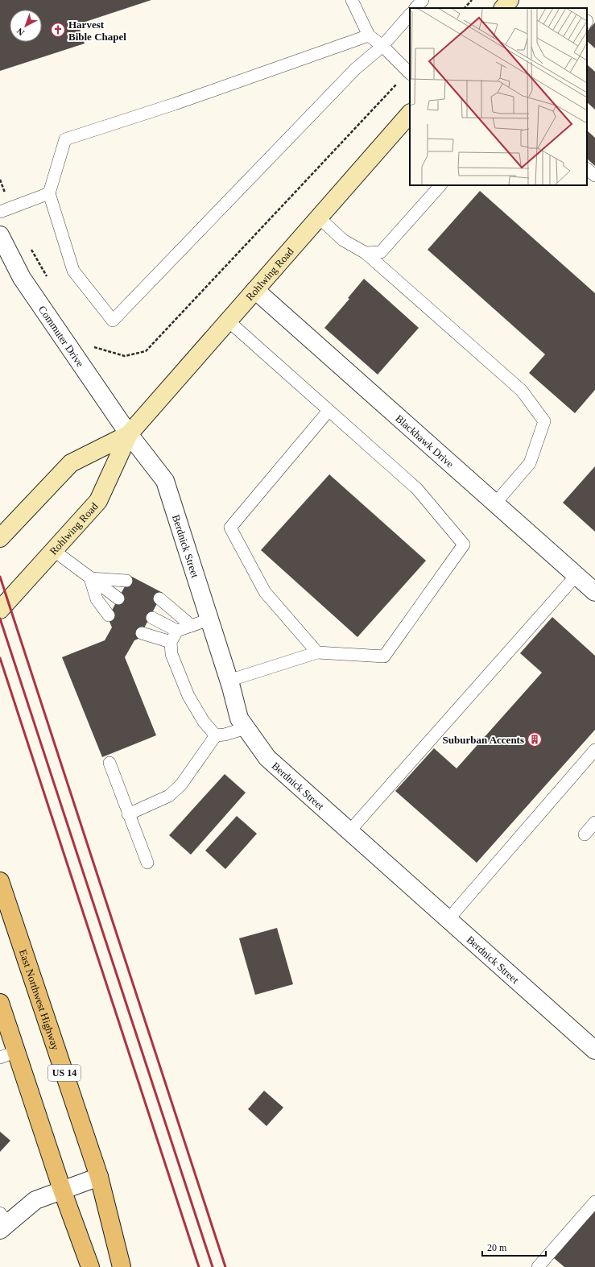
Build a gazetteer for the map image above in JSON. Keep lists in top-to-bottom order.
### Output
{
  "streets": {
    "main road": ["Rohlwing Road", "East Northwest Highway", "US 14"],
    "street": ["Commuter Drive", "Blackhawk Drive", "Berdnick Street"]
  },
  "crossings": [
    ["Rohlwing Road", "Commuter Drive"],
    ["Rohlwing Road", "Blackhawk Drive"],
    ["Rohlwing Road", "Berdnick Street"],
    ["Commuter Drive", "Berdnick Street"]
  ],
  "places": {
    "church": ["Harvest Bible Chapel"],
    "building": ["Suburban Accents"]
  },
  "scale_bar": "20 m",
  "north": "bottom left"
}
